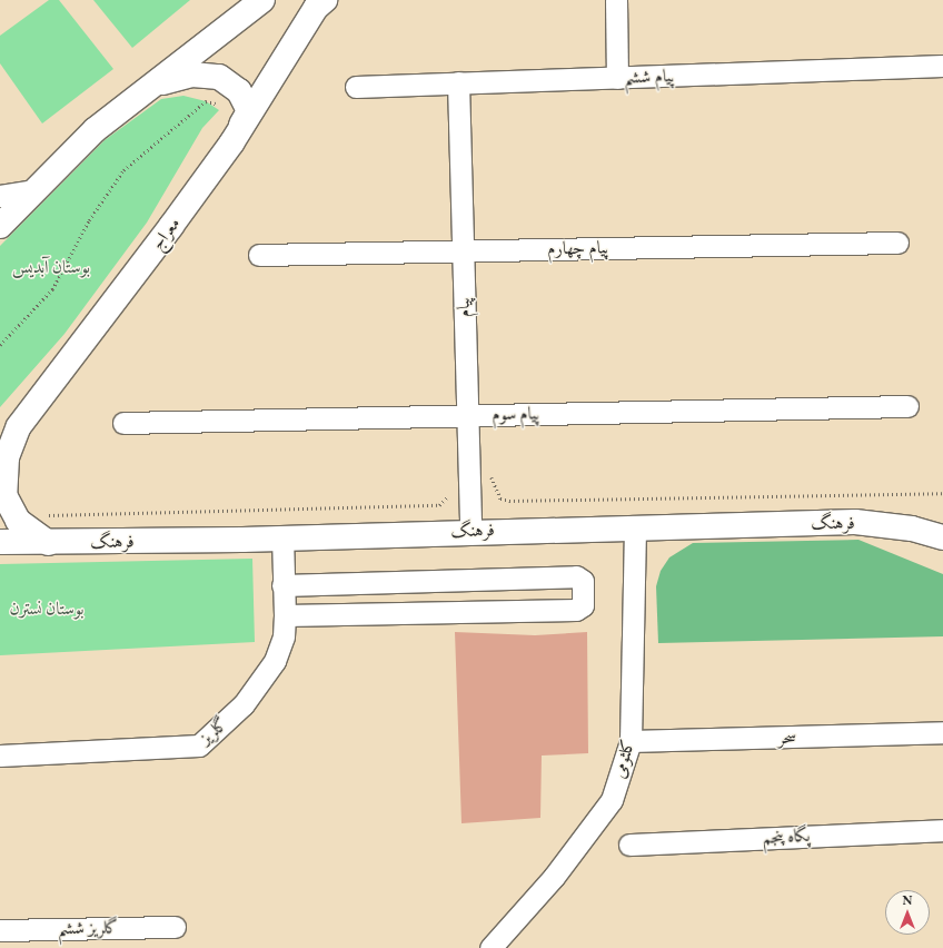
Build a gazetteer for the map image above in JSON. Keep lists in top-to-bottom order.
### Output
{
  "streets": {
    "main road": ["معراج", "فرهنگ"],
    "street": [
      "پیام ششم",
      "پیام چهارم",
      "پیام",
      "پیام سوم",
      "گلریز",
      "سحر",
      "کلثومی",
      "پگاه پنجم",
      "گلریز ششم"
    ]
  },
  "crossings": [
    ["پیام ششم", "پیام"],
    ["پیام چهارم", "پیام"],
    ["پیام", "پیام سوم"],
    ["پیام", "فرهنگ"],
    ["فرهنگ", "گلریز"],
    ["فرهنگ", "کلثومی"],
    ["سحر", "کلثومی"]
  ],
  "parks": ["بوستان آبدیس", "بوستان نسترن"],
  "north": "top"
}
